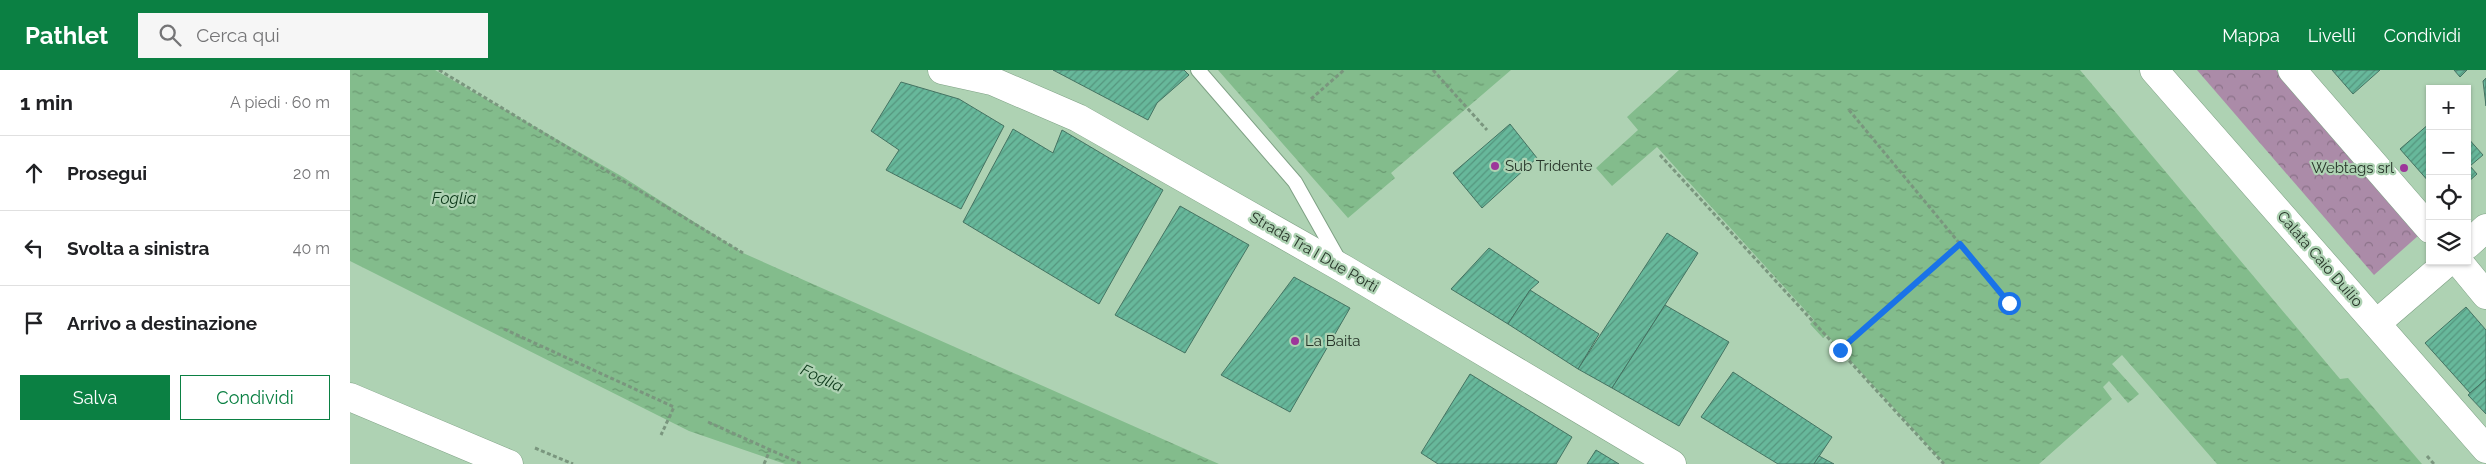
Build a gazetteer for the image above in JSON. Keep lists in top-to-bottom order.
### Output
{
  "streets": {
    "street": ["Strada Tra I Due Porti", "Calata Caio Duilio"]
  },
  "water": ["Foglia"],
  "places": ["Sub Tridente", "Webtags srl", "La Baita"],
  "page": {
    "header": "Pathlet",
    "search": "Cerca qui",
    "nav": ["Mappa", "Livelli", "Condividi"],
    "heading": ["1 min", "A piedi · 60 m"],
    "map_buttons": ["+", "−"],
    "list": [
      ["Prosegui", "20 m"],
      ["Svolta a sinistra", "40 m"],
      "Arrivo a destinazione"
    ],
    "buttons": ["Salva", "Condividi"]
  }
}
